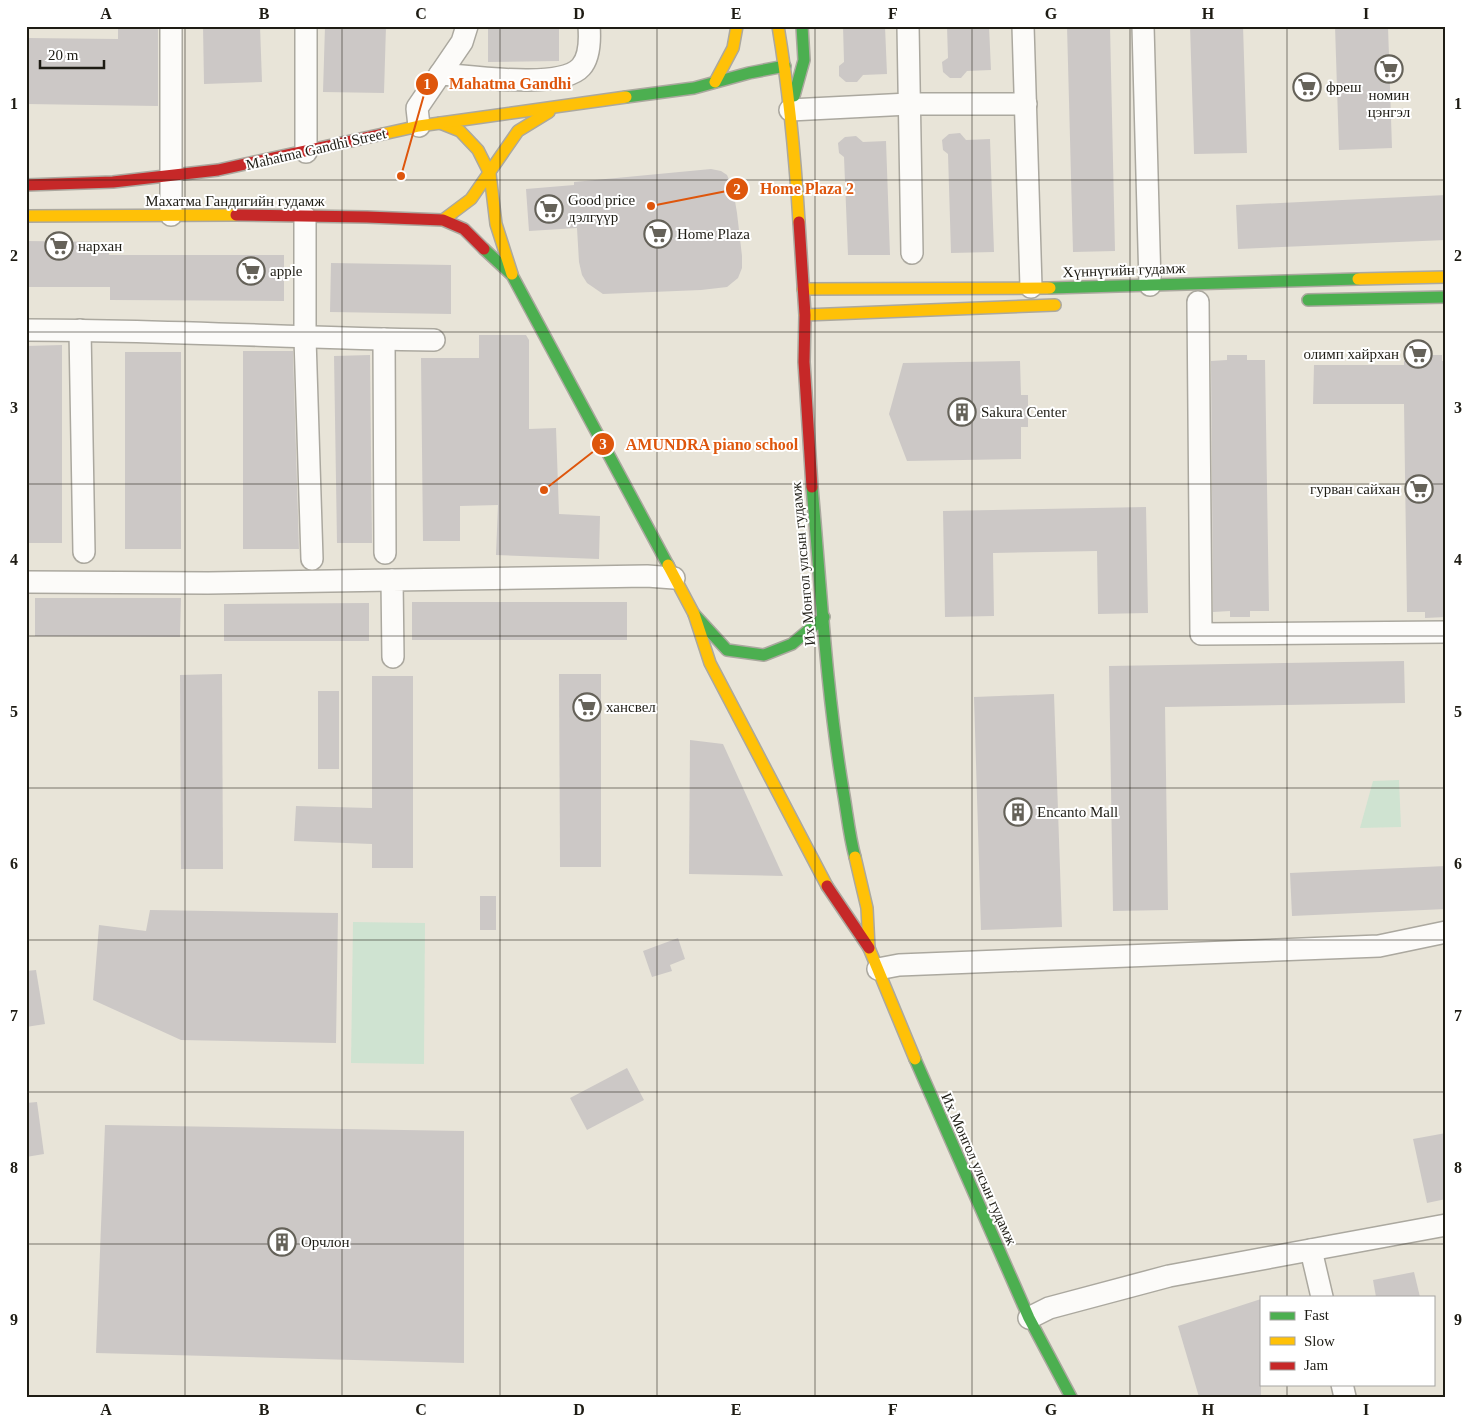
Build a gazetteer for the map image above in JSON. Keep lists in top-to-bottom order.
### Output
{
  "streets": {
    "main road": [
      "Mahatma Gandhi Street",
      "Махатма Гандигийн гудамж",
      "Хүннүгийн гудамж",
      "Их Монгол улсын гудамж"
    ]
  },
  "crossings": [
    ["Mahatma Gandhi Street", "Их Монгол улсын гудамж"],
    ["Хүннүгийн гудамж", "Их Монгол улсын гудамж"]
  ],
  "places": {
    "supermarket": [
      "номин цэнгэл",
      "фреш",
      "Good price дэлгүүр",
      "Home Plaza",
      "нархан",
      "apple",
      "олимп хайрхан",
      "гурван сайхан",
      "хансвел"
    ],
    "other": ["Mahatma Gandhi", "Home Plaza 2", "AMUNDRA piano school"],
    "building": ["Sakura Center", "Encanto Mall", "Орчлон"]
  },
  "legend": ["Fast", "Slow", "Jam"],
  "scale_bar": "20 m",
  "grid": {
    "columns": [
      "A",
      "B",
      "C",
      "D",
      "E",
      "F",
      "G",
      "H",
      "I"
    ],
    "rows": [
      "1",
      "2",
      "3",
      "4",
      "5",
      "6",
      "7",
      "8",
      "9"
    ]
  }
}
